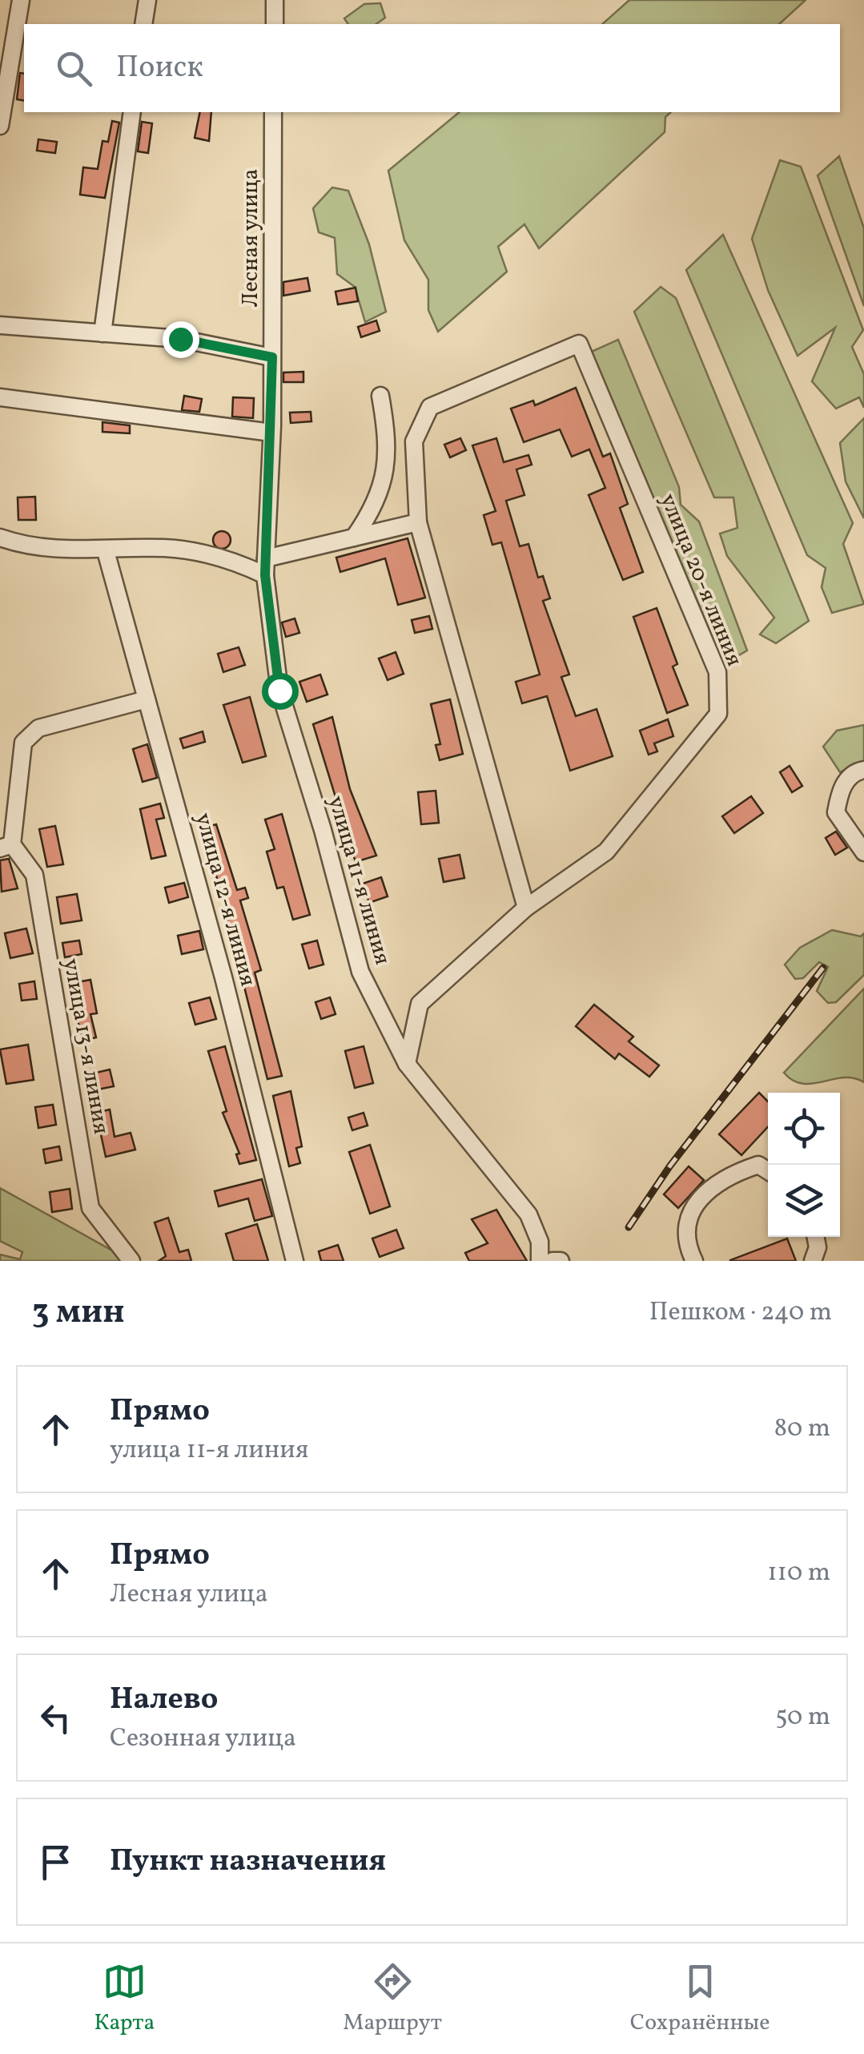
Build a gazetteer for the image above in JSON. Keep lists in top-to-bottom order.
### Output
{
  "streets": {
    "street": [
      "Лесная улица",
      "улица 20-я линия",
      "улица 11-я линия",
      "улица 12-я линия",
      "улица 13-я линия"
    ]
  },
  "crossings": [
    ["Лесная улица", "улица 11-я линия"],
    ["улица 20-я линия", "улица 11-я линия"]
  ],
  "page": {
    "search": "Поиск",
    "heading": ["3 мин", "Пешком · 240 m"],
    "list": [
      ["Прямо", "улица 11-я линия", "80 m"],
      ["Прямо", "Лесная улица", "110 m"],
      ["Налево", "Сезонная улица", "50 m"],
      "Пункт назначения"
    ],
    "nav": ["Карта", "Маршрут", "Сохранённые"]
  }
}
